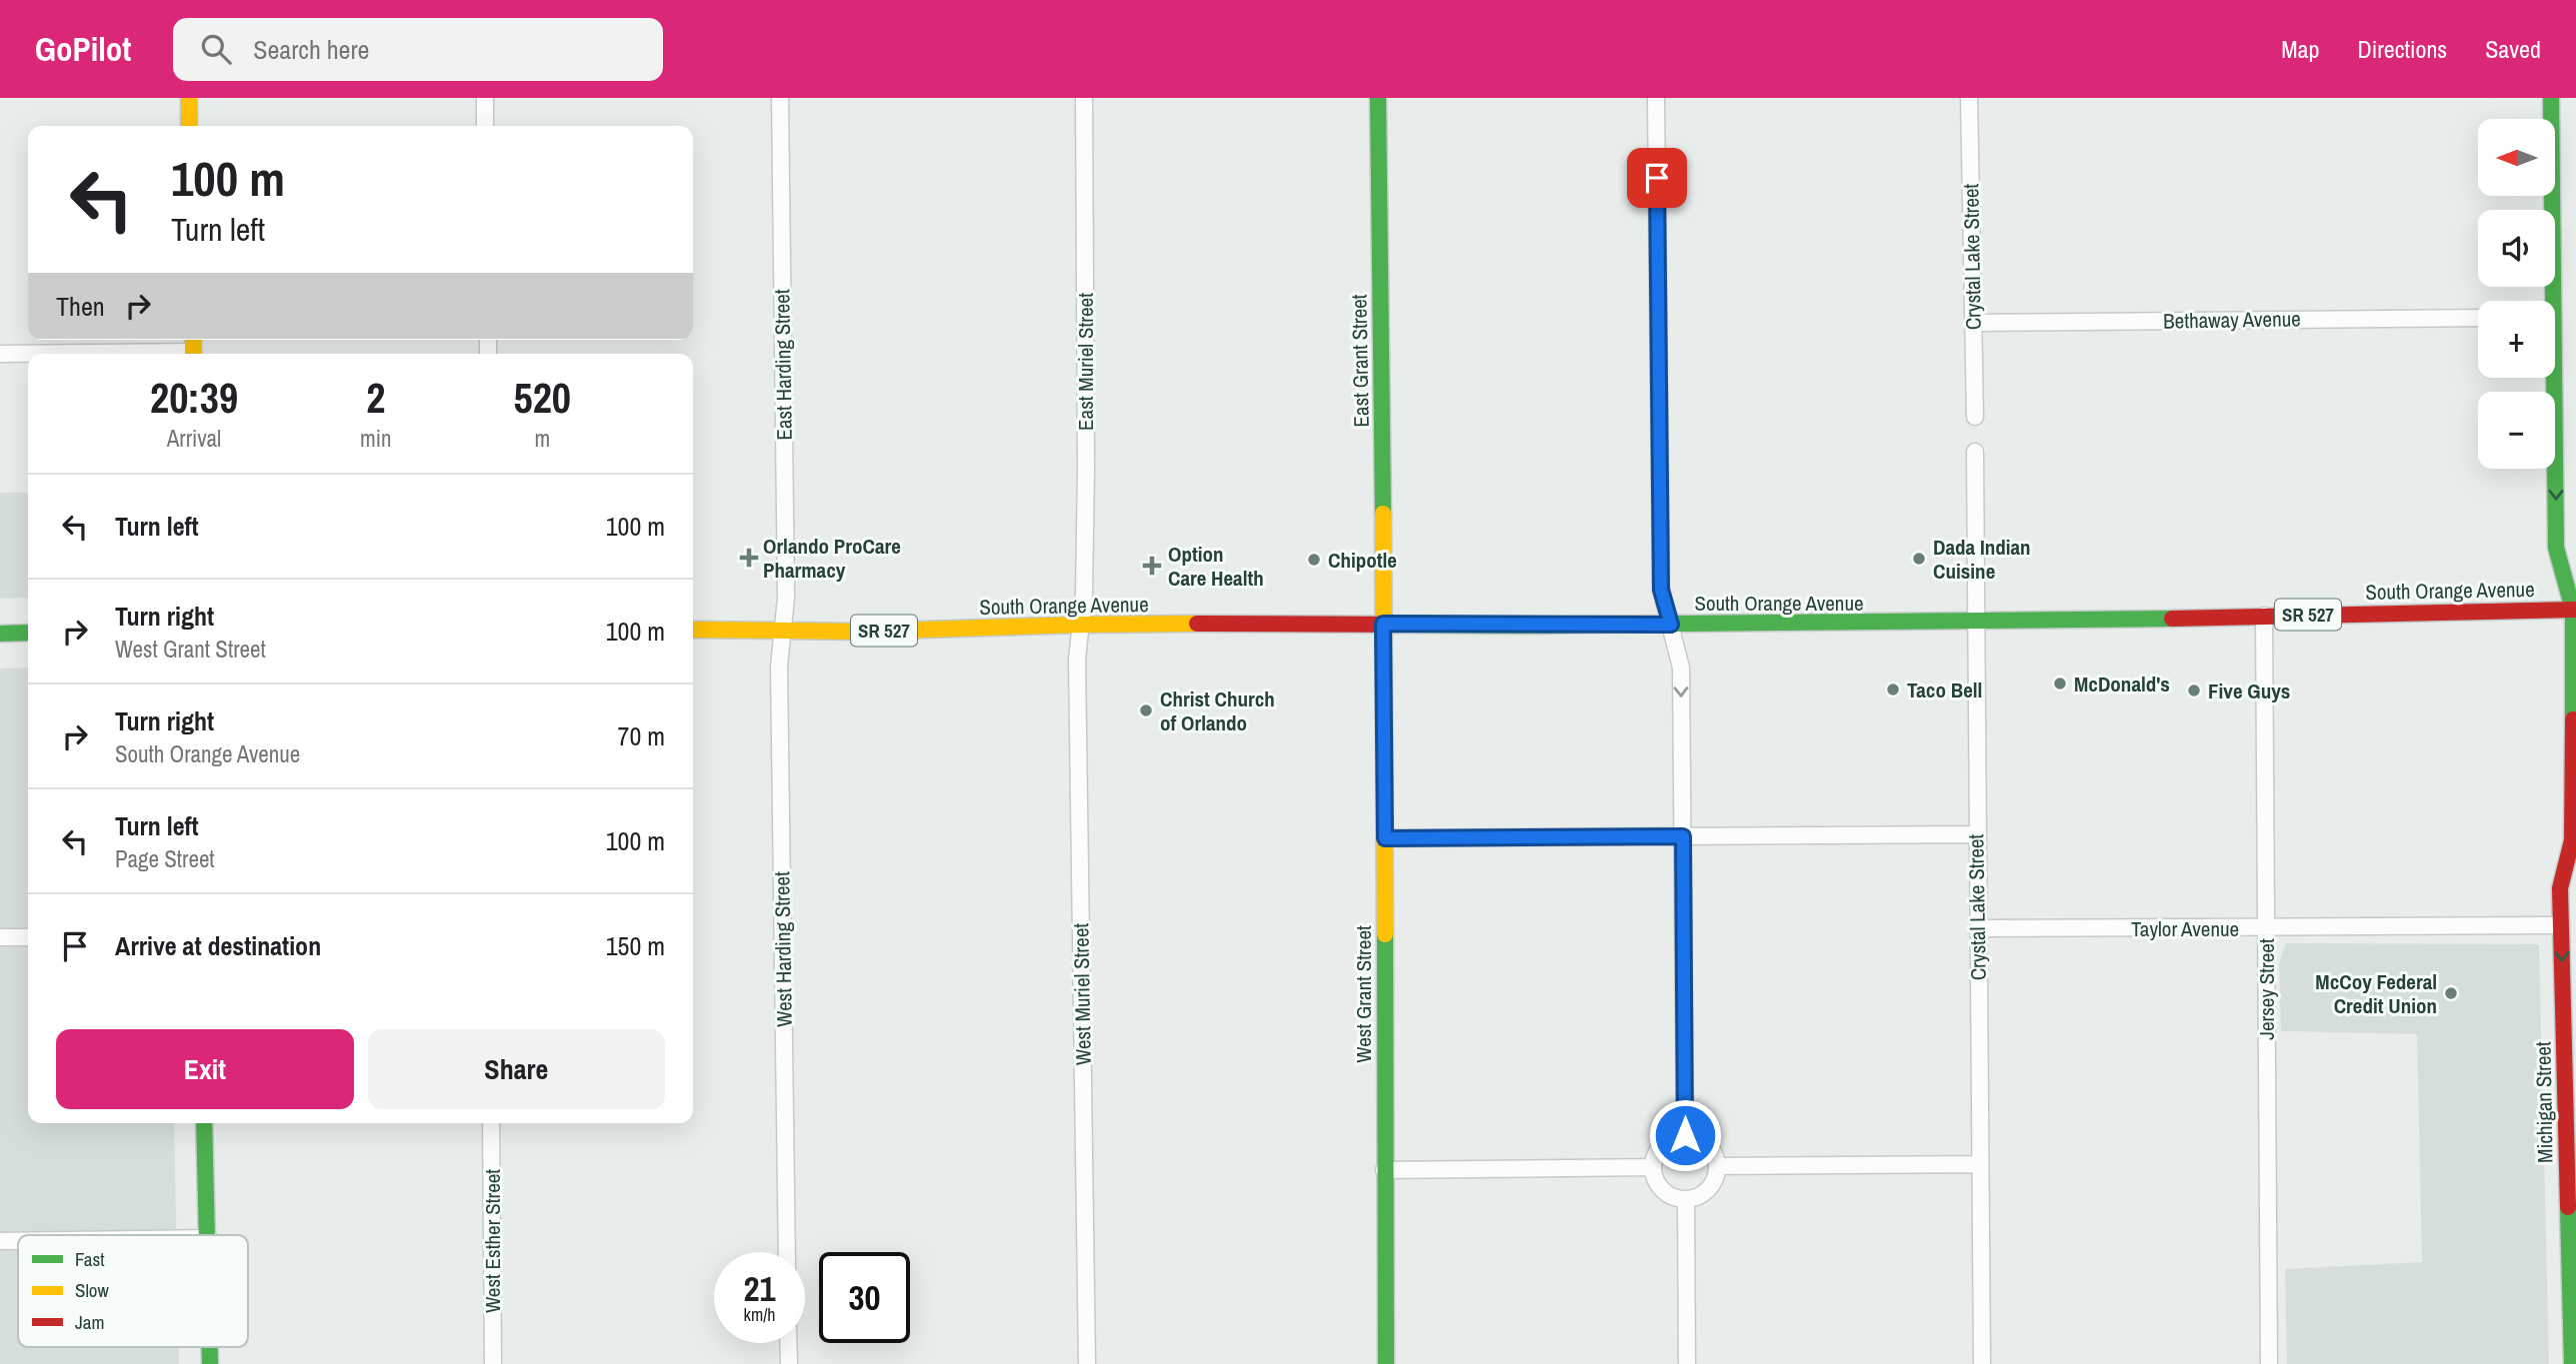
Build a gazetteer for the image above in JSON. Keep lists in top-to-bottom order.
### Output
{
  "streets": {
    "main road": [
      "East Grant Street",
      "South Orange Avenue",
      "SR 527",
      "West Grant Street",
      "Michigan Street"
    ],
    "street": [
      "Crystal Lake Street",
      "Bethaway Avenue",
      "East Muriel Street",
      "East Harding Street",
      "Taylor Avenue",
      "West Harding Street",
      "Jersey Street",
      "West Muriel Street",
      "West Esther Street"
    ]
  },
  "crossings": [
    ["Crystal Lake Street", "Bethaway Avenue"],
    ["Crystal Lake Street", "South Orange Avenue"],
    ["Crystal Lake Street", "Taylor Avenue"],
    ["East Grant Street", "South Orange Avenue"],
    ["East Grant Street", "West Grant Street"],
    ["East Muriel Street", "South Orange Avenue"],
    ["East Muriel Street", "West Muriel Street"],
    ["East Harding Street", "South Orange Avenue"],
    ["East Harding Street", "West Harding Street"],
    ["South Orange Avenue", "West Harding Street"],
    ["South Orange Avenue", "Jersey Street"],
    ["South Orange Avenue", "West Muriel Street"],
    ["South Orange Avenue", "West Grant Street"],
    ["South Orange Avenue", "Michigan Street"],
    ["Taylor Avenue", "Jersey Street"],
    ["Taylor Avenue", "Michigan Street"]
  ],
  "one_way": ["Michigan Street"],
  "places": {
    "health": ["Orlando ProCare Pharmacy", "Option Care Health"],
    "other": [
      "Dada Indian Cuisine",
      "Chipotle",
      "McDonald's",
      "Taco Bell",
      "Five Guys",
      "Christ Church of Orlando",
      "McCoy Federal Credit Union"
    ]
  },
  "legend": ["Fast", "Slow", "Jam"],
  "north": "left",
  "page": {
    "header": "GoPilot",
    "search": "Search here",
    "nav": ["Map", "Directions", "Saved"],
    "map_buttons": ["+", "−"],
    "turn": ["100 m", "Turn left"],
    "then": "Then",
    "eta": [
      "20:39",
      "Arrival",
      "2",
      "min",
      "520",
      "m"
    ],
    "list": [
      {
        "name": "Turn left",
        "value": "100 m"
      },
      {
        "name": "Turn right",
        "note": "West Grant Street",
        "value": "100 m"
      },
      {
        "name": "Turn right",
        "note": "South Orange Avenue",
        "value": "70 m"
      },
      {
        "name": "Turn left",
        "note": "Page Street",
        "value": "100 m"
      },
      {
        "name": "Arrive at destination",
        "value": "150 m"
      }
    ],
    "buttons": ["Exit", "Share"],
    "speed": "21 km/h",
    "limit": "30"
  }
}
